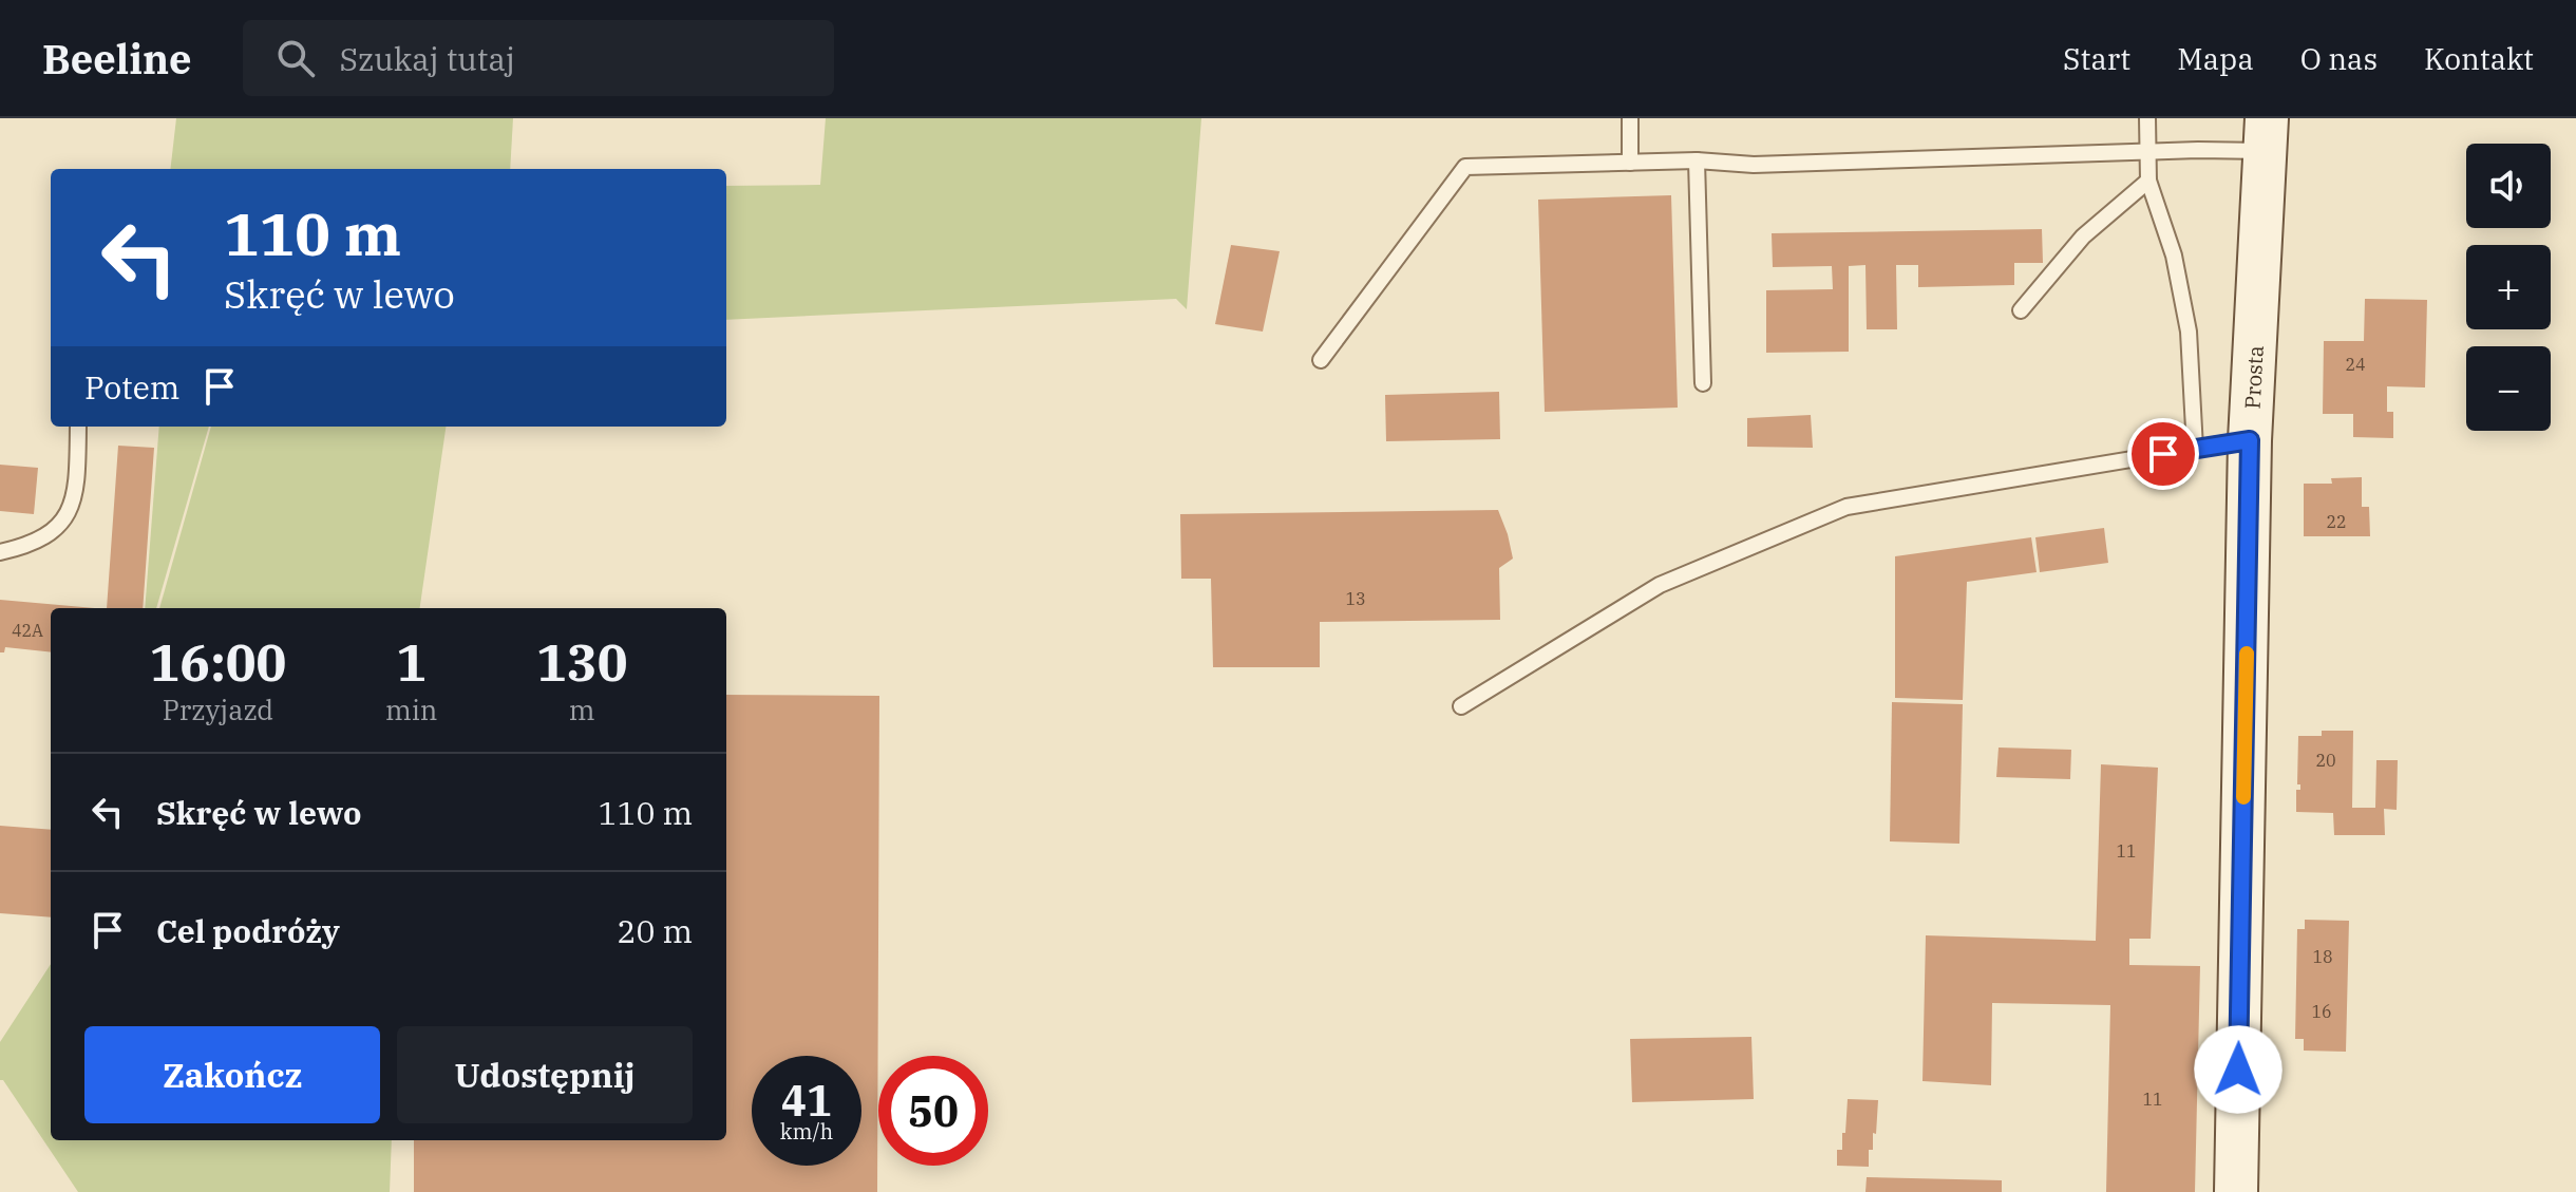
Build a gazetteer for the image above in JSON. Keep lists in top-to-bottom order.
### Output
{
  "streets": {
    "main road": ["Prosta"]
  },
  "house_numbers": [
    "24",
    "22",
    "13",
    "42A",
    "20",
    "11",
    "18",
    "16",
    "11"
  ],
  "page": {
    "header": "Beeline",
    "search": "Szukaj tutaj",
    "nav": [
      "Start",
      "Mapa",
      "O nas",
      "Kontakt"
    ],
    "map_buttons": ["+", "−"],
    "turn": ["110 m", "Skręć w lewo"],
    "then": "Potem",
    "eta": [
      "16:00",
      "Przyjazd",
      "1",
      "min",
      "130",
      "m"
    ],
    "list": [
      {
        "name": "Skręć w lewo",
        "value": "110 m"
      },
      {
        "name": "Cel podróży",
        "value": "20 m"
      }
    ],
    "buttons": ["Zakończ", "Udostępnij"],
    "speed": "41 km/h",
    "limit": "50"
  }
}
